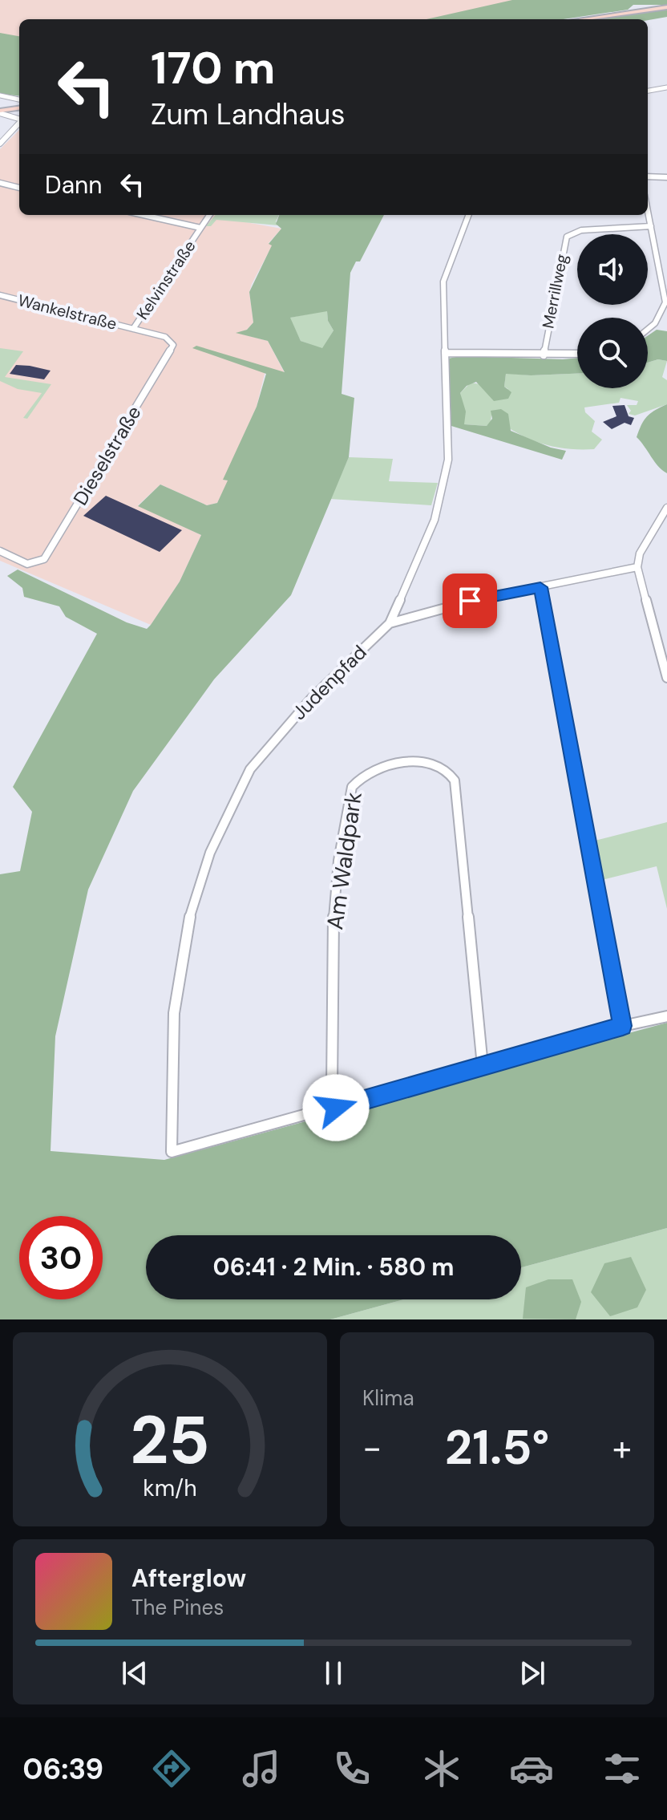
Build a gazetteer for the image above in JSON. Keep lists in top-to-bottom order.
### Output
{
  "streets": {
    "street": [
      "Kelvinstraße",
      "Merrillweg",
      "Wankelstraße",
      "Dieselstraße",
      "Judenpfad",
      "Am Waldpark"
    ]
  },
  "crossings": [
    ["Kelvinstraße", "Wankelstraße"],
    ["Wankelstraße", "Dieselstraße"],
    ["Judenpfad", "Am Waldpark"]
  ],
  "page": {
    "turn": ["170 m", "Zum Landhaus"],
    "then": "Dann",
    "limit": "30",
    "trip": "06:41 · 2 Min. · 580 m",
    "tile": "Klima",
    "heat": ["−", "21.5°", "+"],
    "song": ["Afterglow", "The Pines"],
    "tabs": "06:39",
    "gauge": ["25", "km/h"]
  }
}
